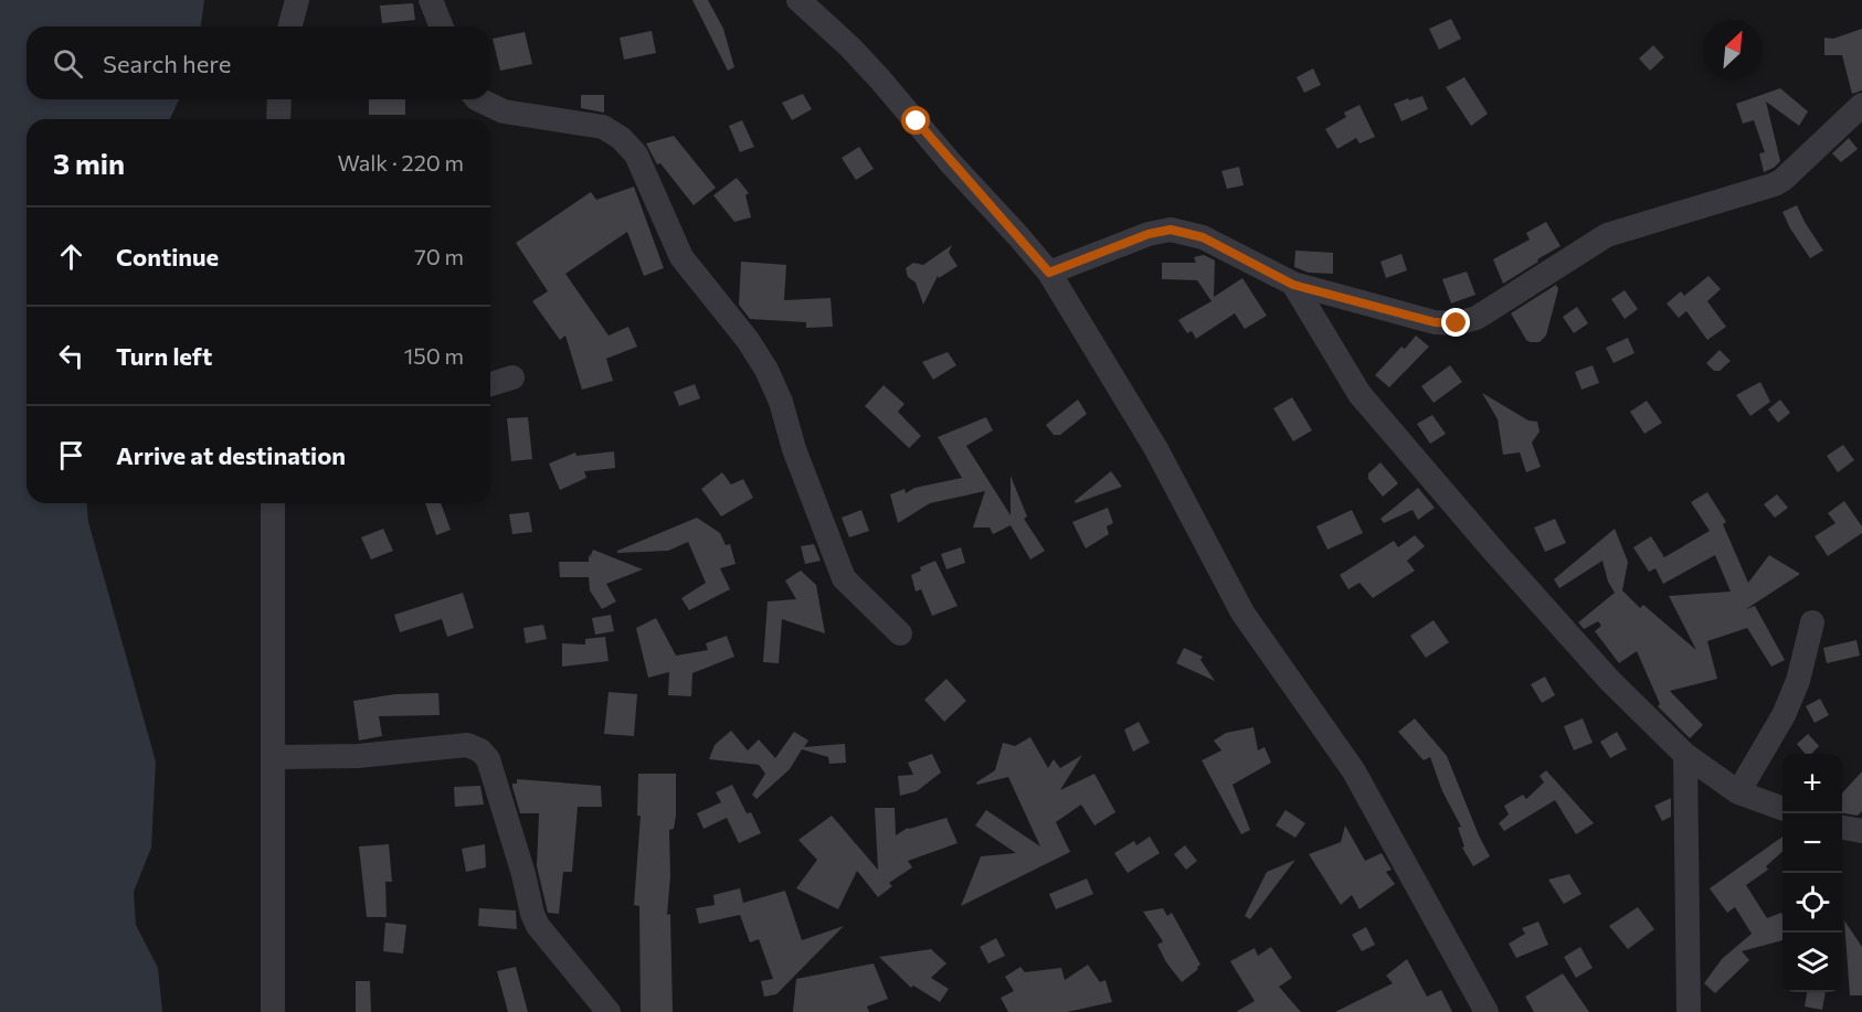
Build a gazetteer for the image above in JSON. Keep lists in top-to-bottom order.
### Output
{
  "north": "top right",
  "page": {
    "search": "Search here",
    "heading": ["3 min", "Walk · 220 m"],
    "list": [
      ["Continue", "70 m"],
      ["Turn left", "150 m"],
      "Arrive at destination"
    ],
    "map_buttons": ["+", "−"]
  }
}
